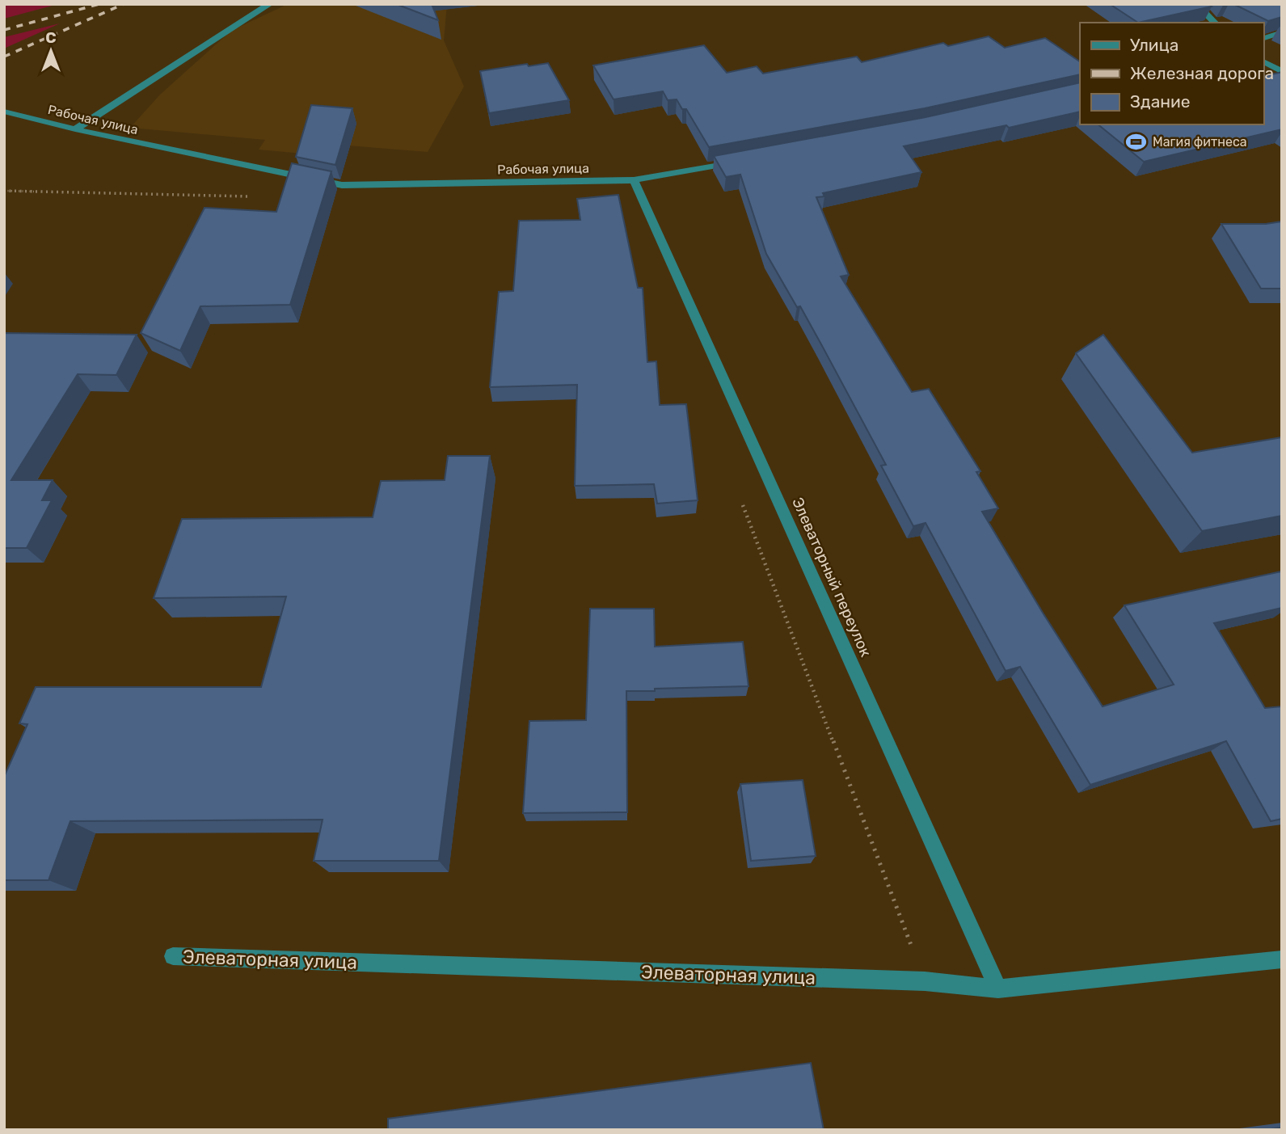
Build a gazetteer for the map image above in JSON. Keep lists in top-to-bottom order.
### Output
{
  "streets": {
    "street": ["Рабочая улица", "Элеваторный переулок", "Элеваторная улица"]
  },
  "crossings": [
    ["Рабочая улица", "Элеваторный переулок"],
    ["Элеваторный переулок", "Элеваторная улица"]
  ],
  "places": {
    "sports": ["Магия фитнеса"]
  },
  "legend": ["Улица", "Железная дорога", "Здание"],
  "north": "top"
}
